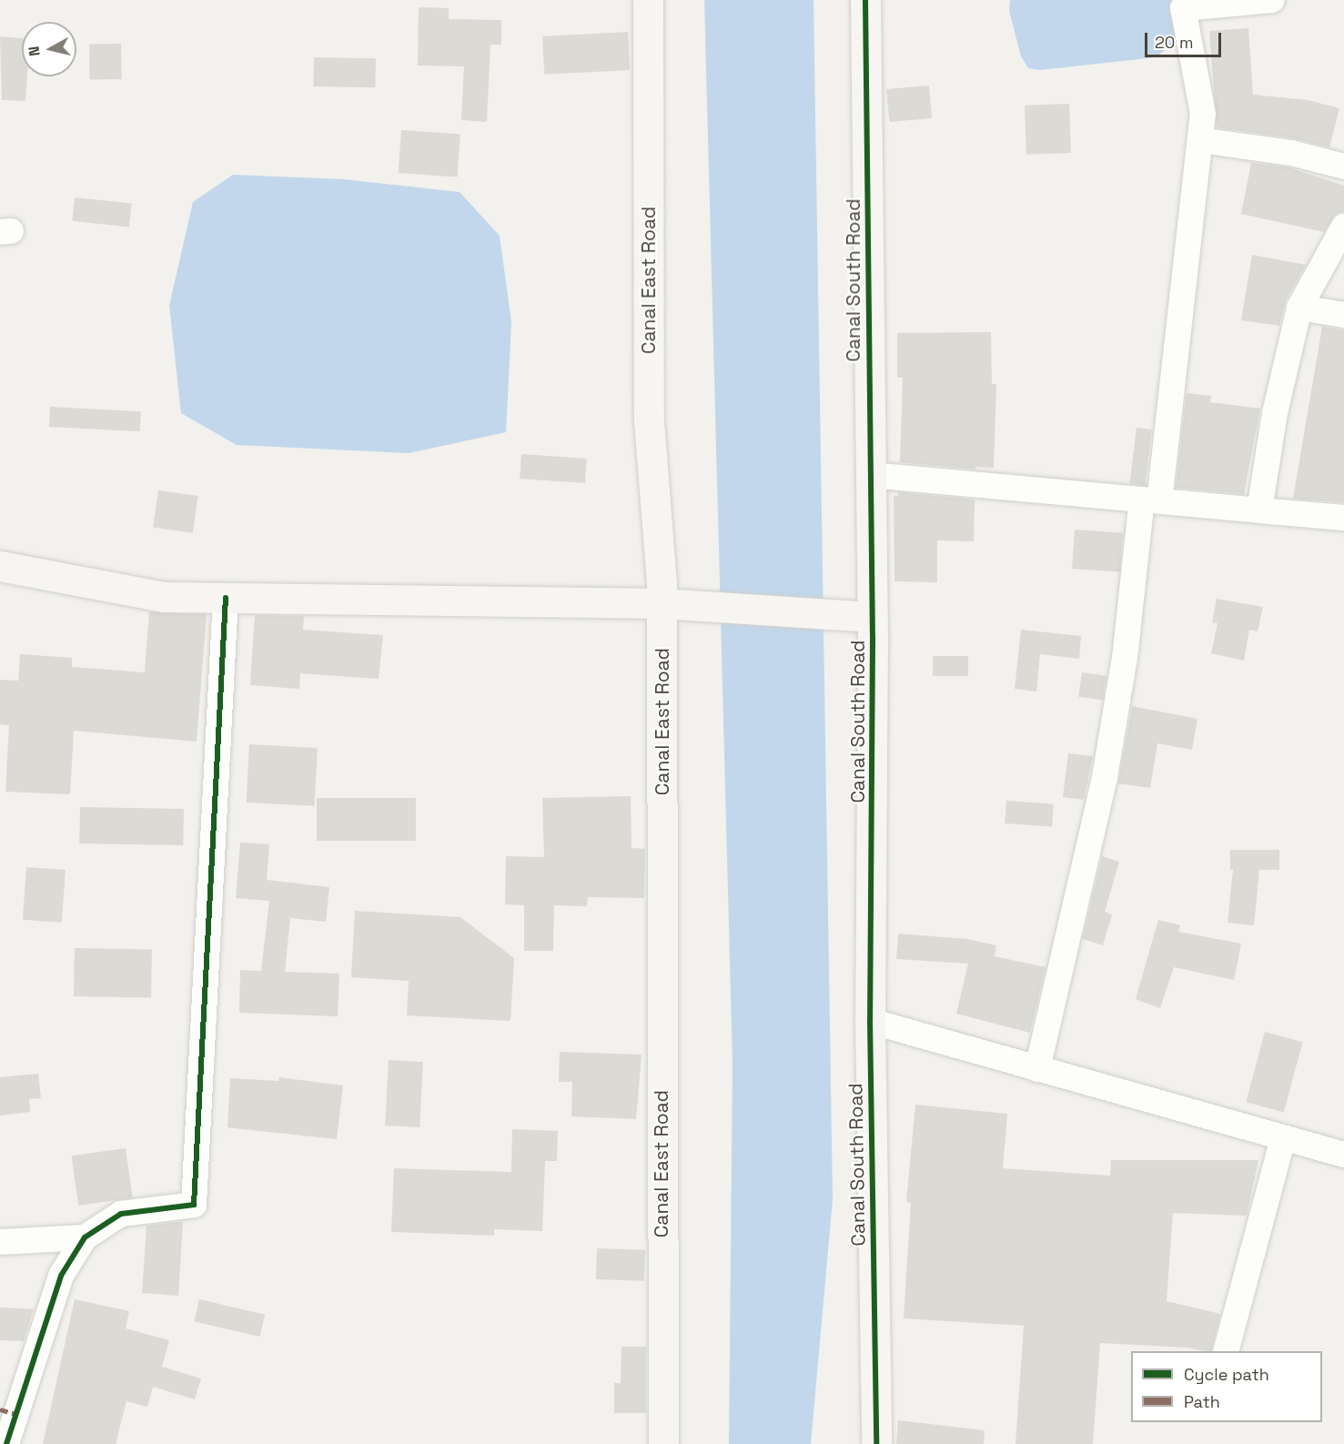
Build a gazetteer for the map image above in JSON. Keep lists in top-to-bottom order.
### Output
{
  "streets": {
    "street": ["Canal East Road", "Canal South Road"]
  },
  "legend": ["Cycle path", "Path"],
  "scale_bar": "20 m",
  "north": "left"
}
